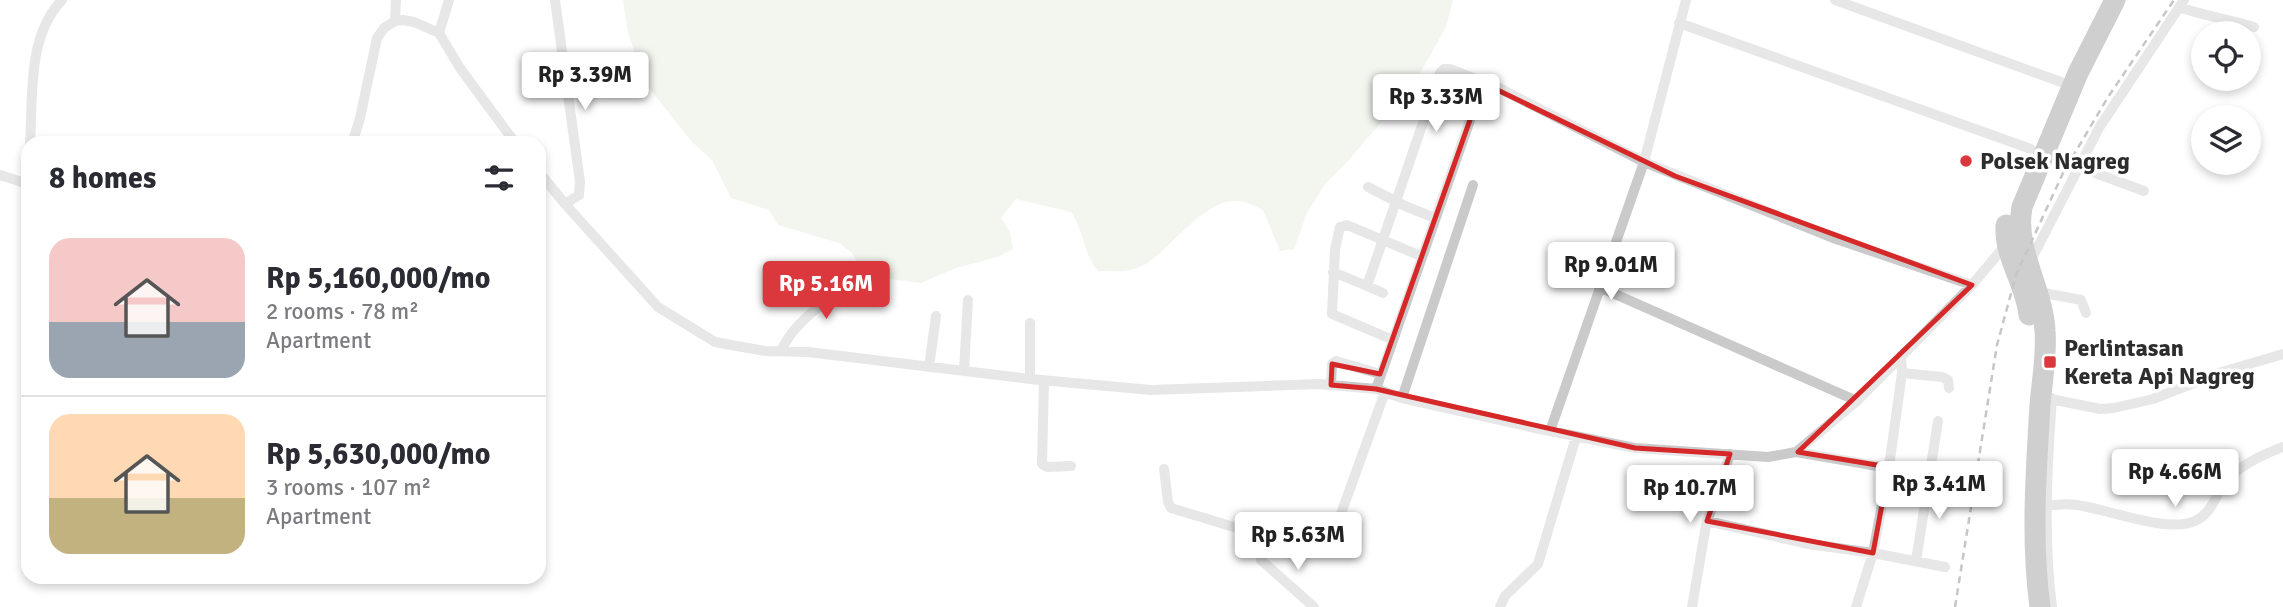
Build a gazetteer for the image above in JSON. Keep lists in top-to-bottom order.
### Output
{
  "places": {
    "other": ["Polsek Nagreg"],
    "transit": ["Perlintasan Kereta Api Nagreg"]
  },
  "page": {
    "price": [
      "Rp 3.39M",
      "Rp 3.33M",
      "Rp 9.01M",
      "Rp 5.16M",
      "Rp 4.66M",
      "Rp 3.41M",
      "Rp 10.7M",
      "Rp 5.63M"
    ],
    "heading": "8 homes",
    "list": [
      {
        "name": "Rp 5,160,000/mo",
        "note": "2 rooms · 78 m² · Apartment"
      },
      {
        "name": "Rp 5,630,000/mo",
        "note": "3 rooms · 107 m² · Apartment"
      }
    ]
  }
}
